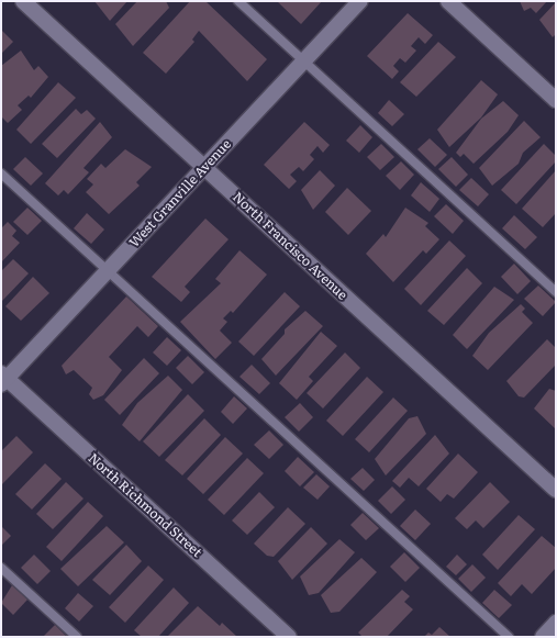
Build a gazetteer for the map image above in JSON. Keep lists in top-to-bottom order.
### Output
{
  "streets": {
    "street": ["West Granville Avenue", "North Francisco Avenue", "North Richmond Street"]
  },
  "crossings": [
    ["West Granville Avenue", "North Francisco Avenue"],
    ["West Granville Avenue", "North Richmond Street"]
  ]
}
